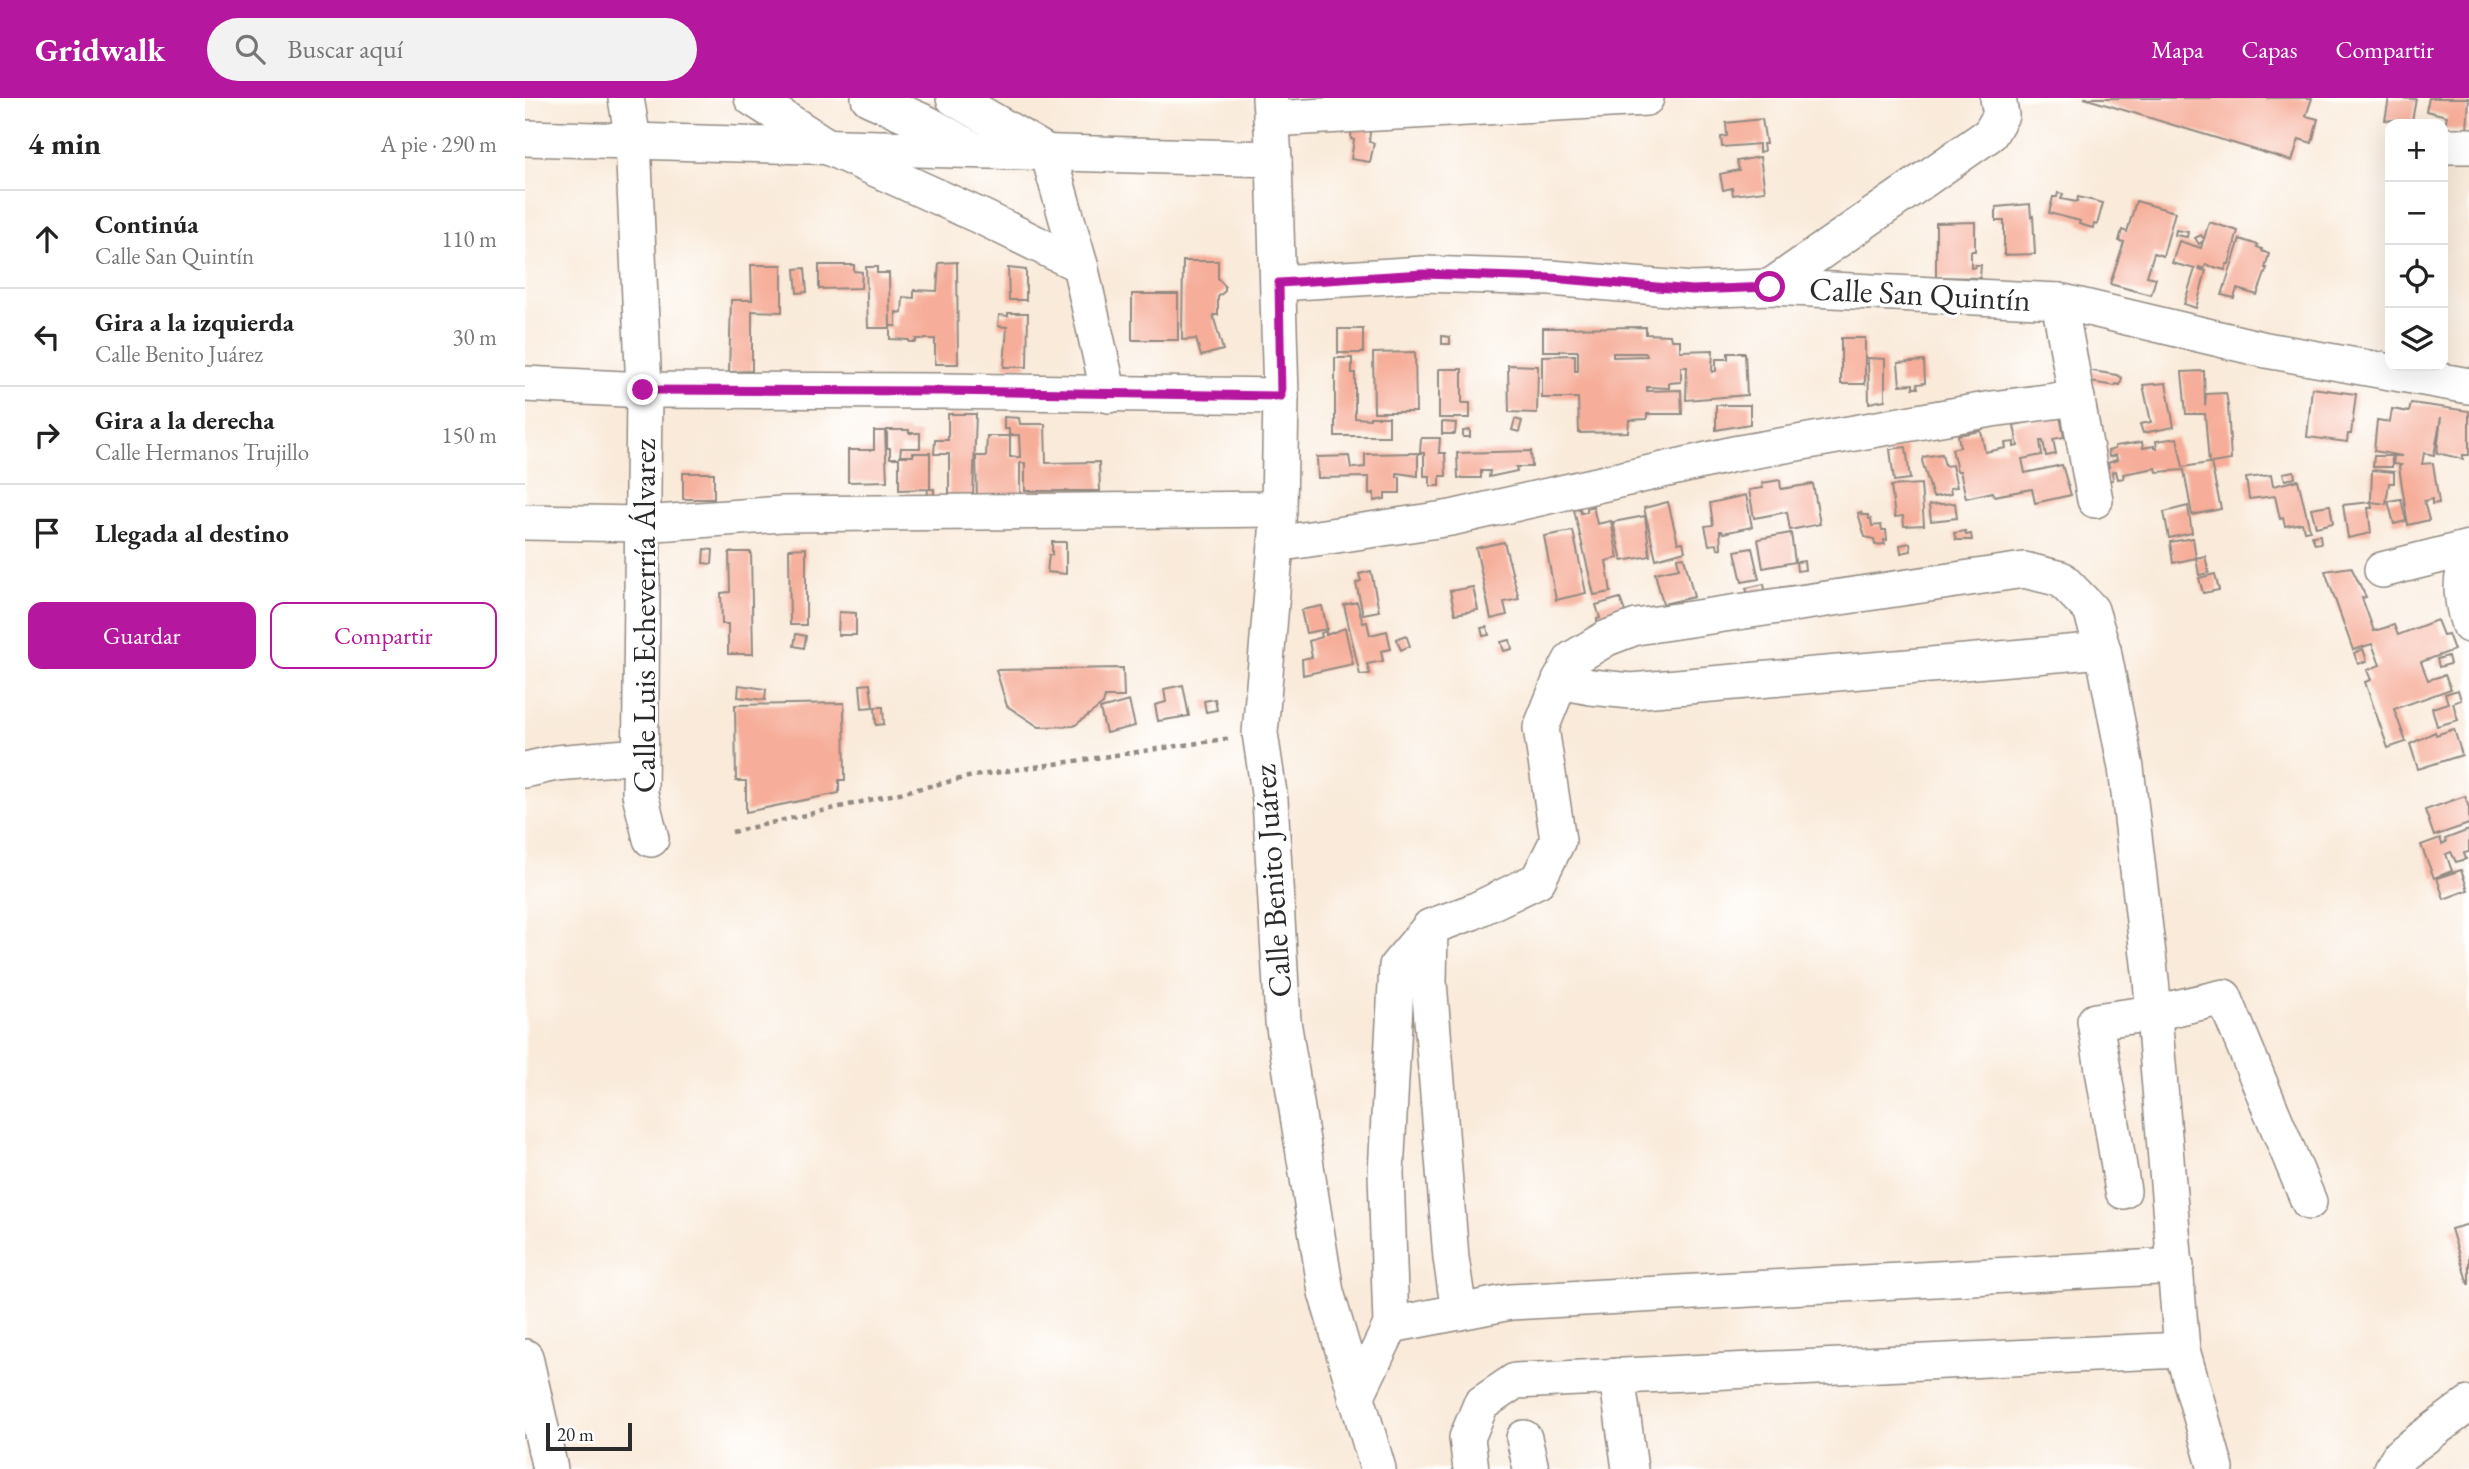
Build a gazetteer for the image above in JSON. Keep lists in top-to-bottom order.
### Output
{
  "streets": {
    "street": ["Calle San Quintín", "Calle Luis Echeverría Álvarez", "Calle Benito Juárez"]
  },
  "crossings": [
    ["Calle San Quintín", "Calle Benito Juárez"]
  ],
  "scale_bar": "20 m",
  "page": {
    "header": "Gridwalk",
    "search": "Buscar aquí",
    "nav": ["Mapa", "Capas", "Compartir"],
    "heading": ["4 min", "A pie · 290 m"],
    "map_buttons": ["+", "−"],
    "list": [
      ["Continúa", "Calle San Quintín", "110 m"],
      ["Gira a la izquierda", "Calle Benito Juárez", "30 m"],
      ["Gira a la derecha", "Calle Hermanos Trujillo", "150 m"],
      "Llegada al destino"
    ],
    "buttons": ["Guardar", "Compartir"],
    "scale": "20 m"
  }
}
